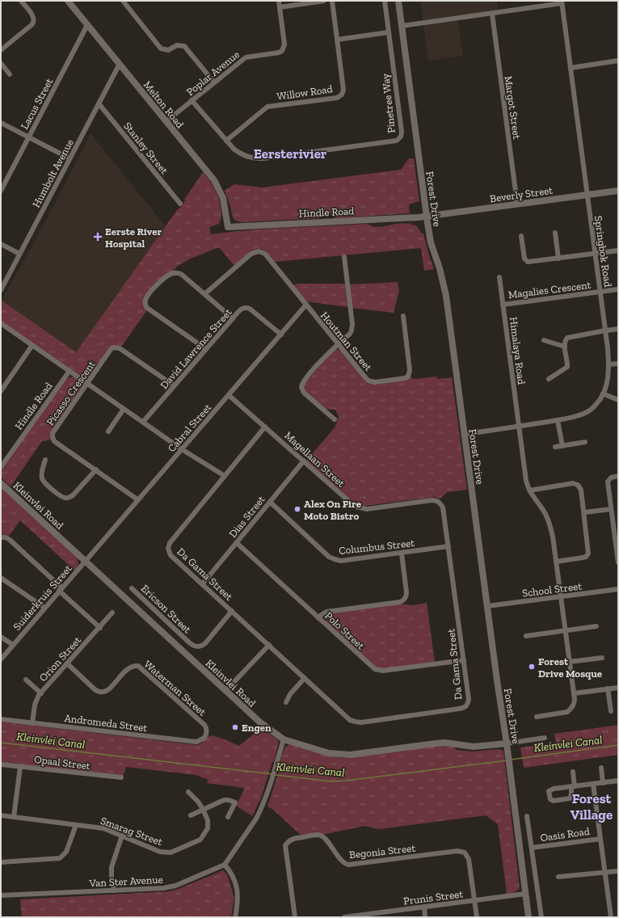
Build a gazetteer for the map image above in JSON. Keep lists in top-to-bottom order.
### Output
{
  "streets": {
    "street": [
      "Poplar Avenue",
      "Willow Road",
      "Lacus Street",
      "Pinetree Way",
      "Melton Road",
      "Margot Street",
      "Stanley Street",
      "Humbolt Avenue",
      "Beverly Street",
      "Forest Drive",
      "Hindle Road",
      "Springbok Road",
      "Magalies Crescent",
      "Houtman Street",
      "David Lawrence Street",
      "Himalaya Road",
      "Picasso Crescent",
      "Cabral Street",
      "Magellaan Street",
      "Kleinvlei Road",
      "Dias Street",
      "Columbus Street",
      "Da Gama Street",
      "School Street",
      "Suiderkruis Street",
      "Ericson Street",
      "Polo Street",
      "Orion Street",
      "Waterman Street",
      "Andromeda Street",
      "Opaal Street",
      "Smarag Street",
      "Oasis Road",
      "Begonia Street",
      "Van Ster Avenue",
      "Prunis Street"
    ]
  },
  "crossings": [
    ["Poplar Avenue", "Melton Road"],
    ["Willow Road", "Pinetree Way"],
    ["Lacus Street", "Melton Road"],
    ["Melton Road", "Humbolt Avenue"],
    ["Melton Road", "Hindle Road"],
    ["Margot Street", "Beverly Street"],
    ["Stanley Street", "Humbolt Avenue"],
    ["Beverly Street", "Forest Drive"],
    ["Beverly Street", "Hindle Road"],
    ["Beverly Street", "Springbok Road"],
    ["Forest Drive", "Hindle Road"],
    ["Forest Drive", "Springbok Road"],
    ["Forest Drive", "Kleinvlei Road"],
    ["Forest Drive", "School Street"],
    ["Forest Drive", "Prunis Street"],
    ["Springbok Road", "Magalies Crescent"],
    ["Springbok Road", "Himalaya Road"],
    ["Magalies Crescent", "Himalaya Road"],
    ["Houtman Street", "Cabral Street"],
    ["David Lawrence Street", "Picasso Crescent"],
    ["David Lawrence Street", "Cabral Street"],
    ["Himalaya Road", "School Street"],
    ["Picasso Crescent", "Cabral Street"],
    ["Cabral Street", "Magellaan Street"],
    ["Cabral Street", "Kleinvlei Road"],
    ["Cabral Street", "Suiderkruis Street"],
    ["Magellaan Street", "Dias Street"],
    ["Magellaan Street", "Da Gama Street"],
    ["Kleinvlei Road", "Suiderkruis Street"],
    ["Dias Street", "Columbus Street"],
    ["Dias Street", "Da Gama Street"],
    ["Dias Street", "Polo Street"],
    ["Columbus Street", "Da Gama Street"],
    ["Da Gama Street", "Ericson Street"],
    ["Da Gama Street", "Polo Street"],
    ["Orion Street", "Waterman Street"],
    ["Orion Street", "Andromeda Street"],
    ["Waterman Street", "Andromeda Street"],
    ["Begonia Street", "Prunis Street"]
  ],
  "districts": ["Eersterivier", "Forest Village"],
  "water": ["Kleinvlei Canal"],
  "places": {
    "health": ["Eerste River Hospital"],
    "other": ["Alex On Fire Moto Bistro", "Forest Drive Mosque", "Engen"]
  }
}
